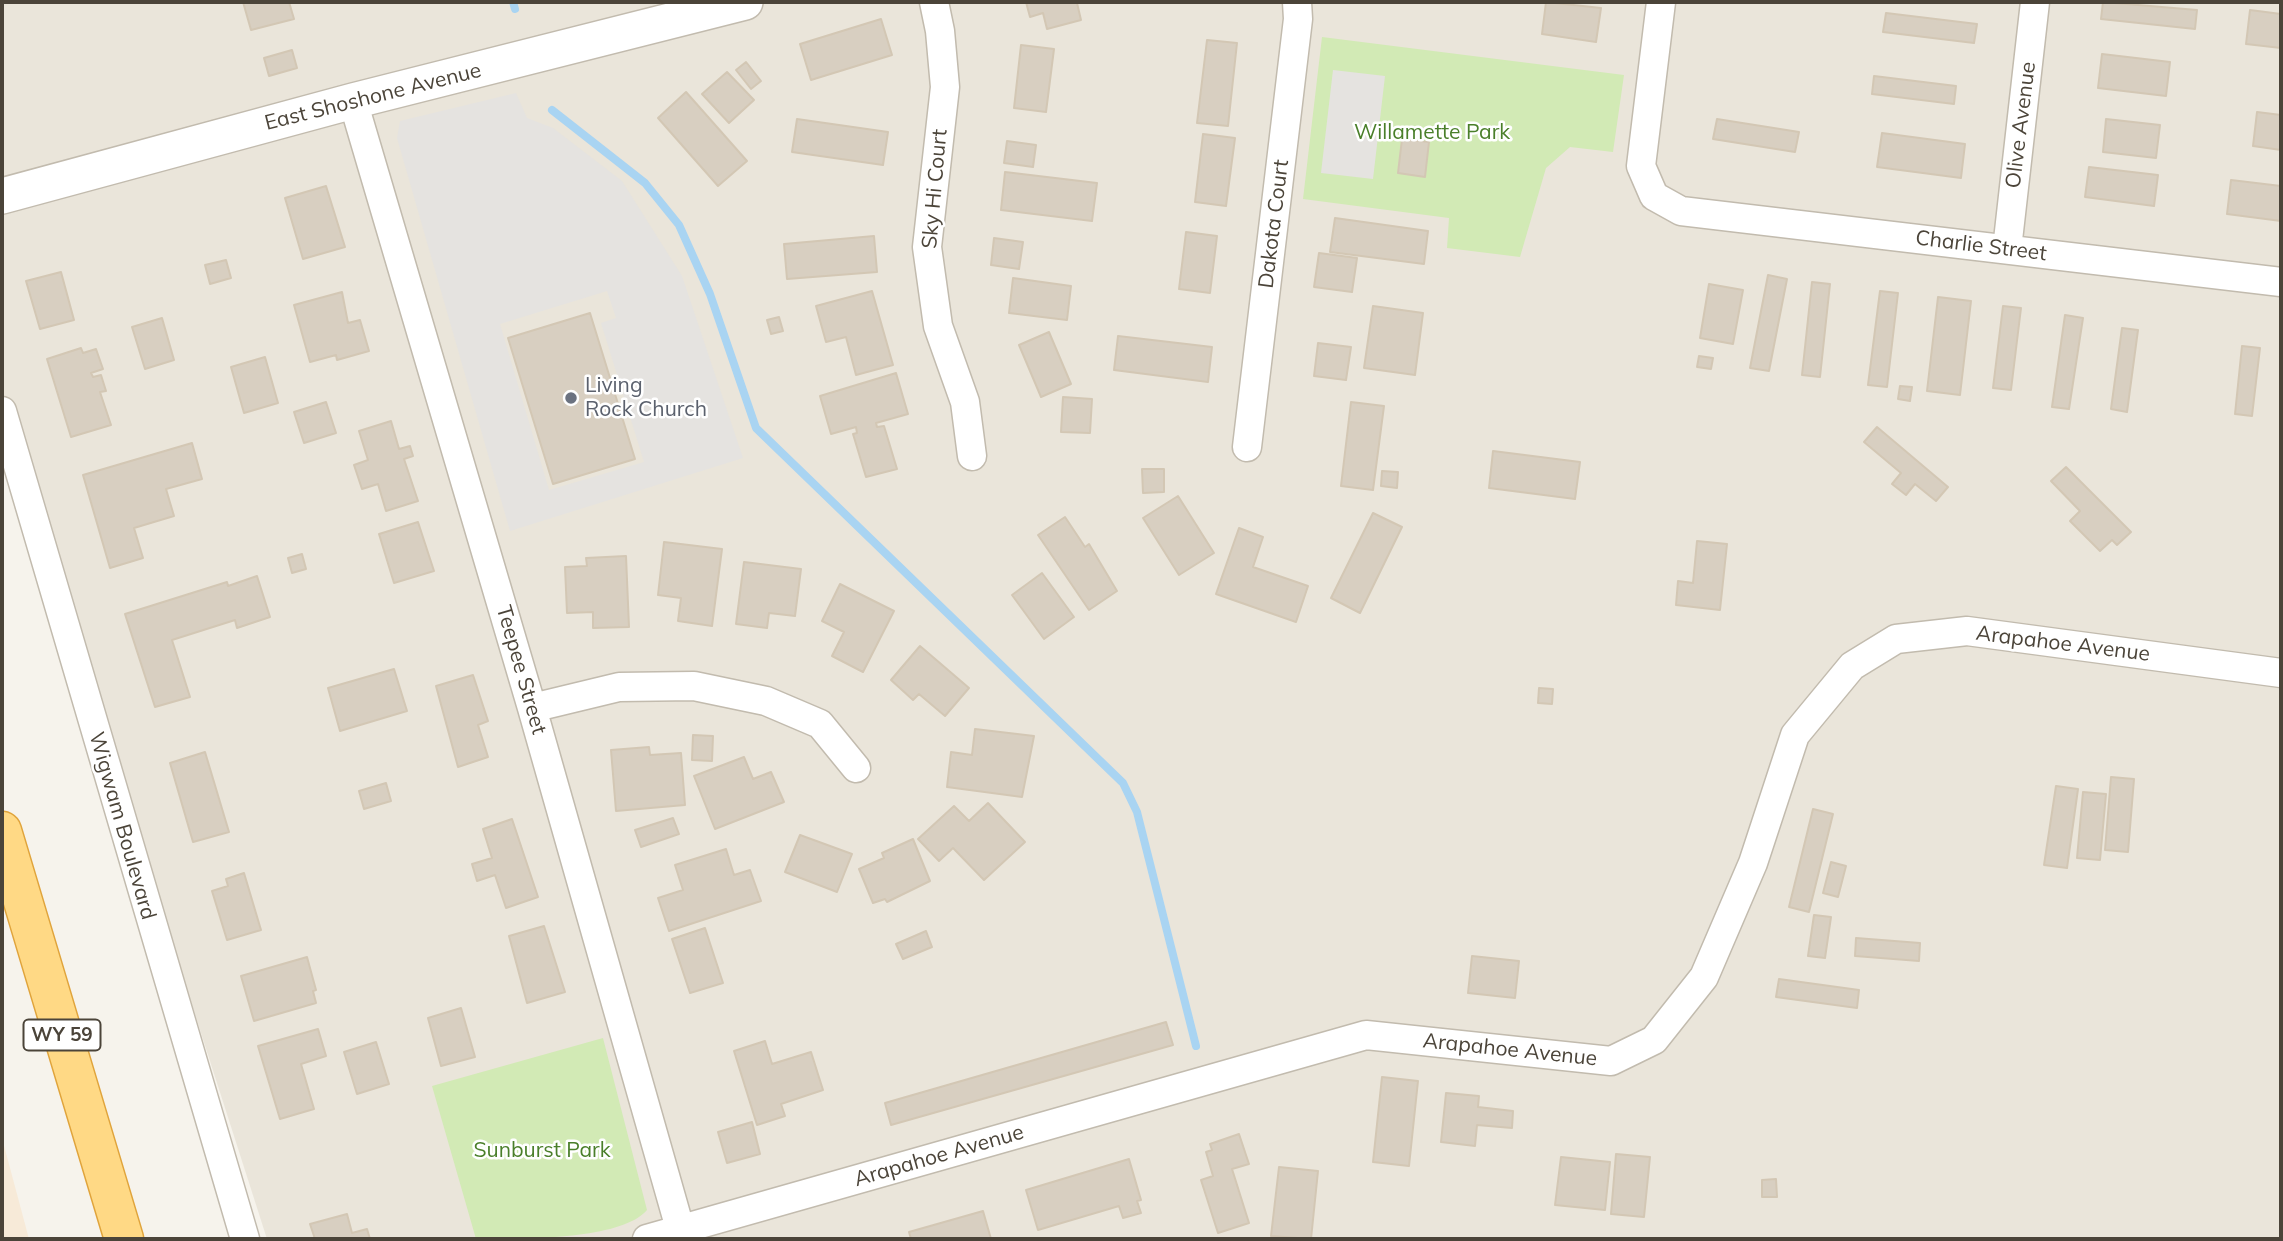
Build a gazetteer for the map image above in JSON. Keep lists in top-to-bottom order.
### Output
{
  "streets": {
    "highway": ["WY 59"],
    "street": [
      "East Shoshone Avenue",
      "Olive Avenue",
      "Sky Hi Court",
      "Dakota Court",
      "Charlie Street",
      "Arapahoe Avenue",
      "Teepee Street",
      "Wigwam Boulevard"
    ]
  },
  "crossings": [
    ["East Shoshone Avenue", "Teepee Street"],
    ["Olive Avenue", "Charlie Street"],
    ["Arapahoe Avenue", "Teepee Street"]
  ],
  "parks": ["Willamette Park", "Sunburst Park"],
  "places": ["Living Rock Church"]
}
